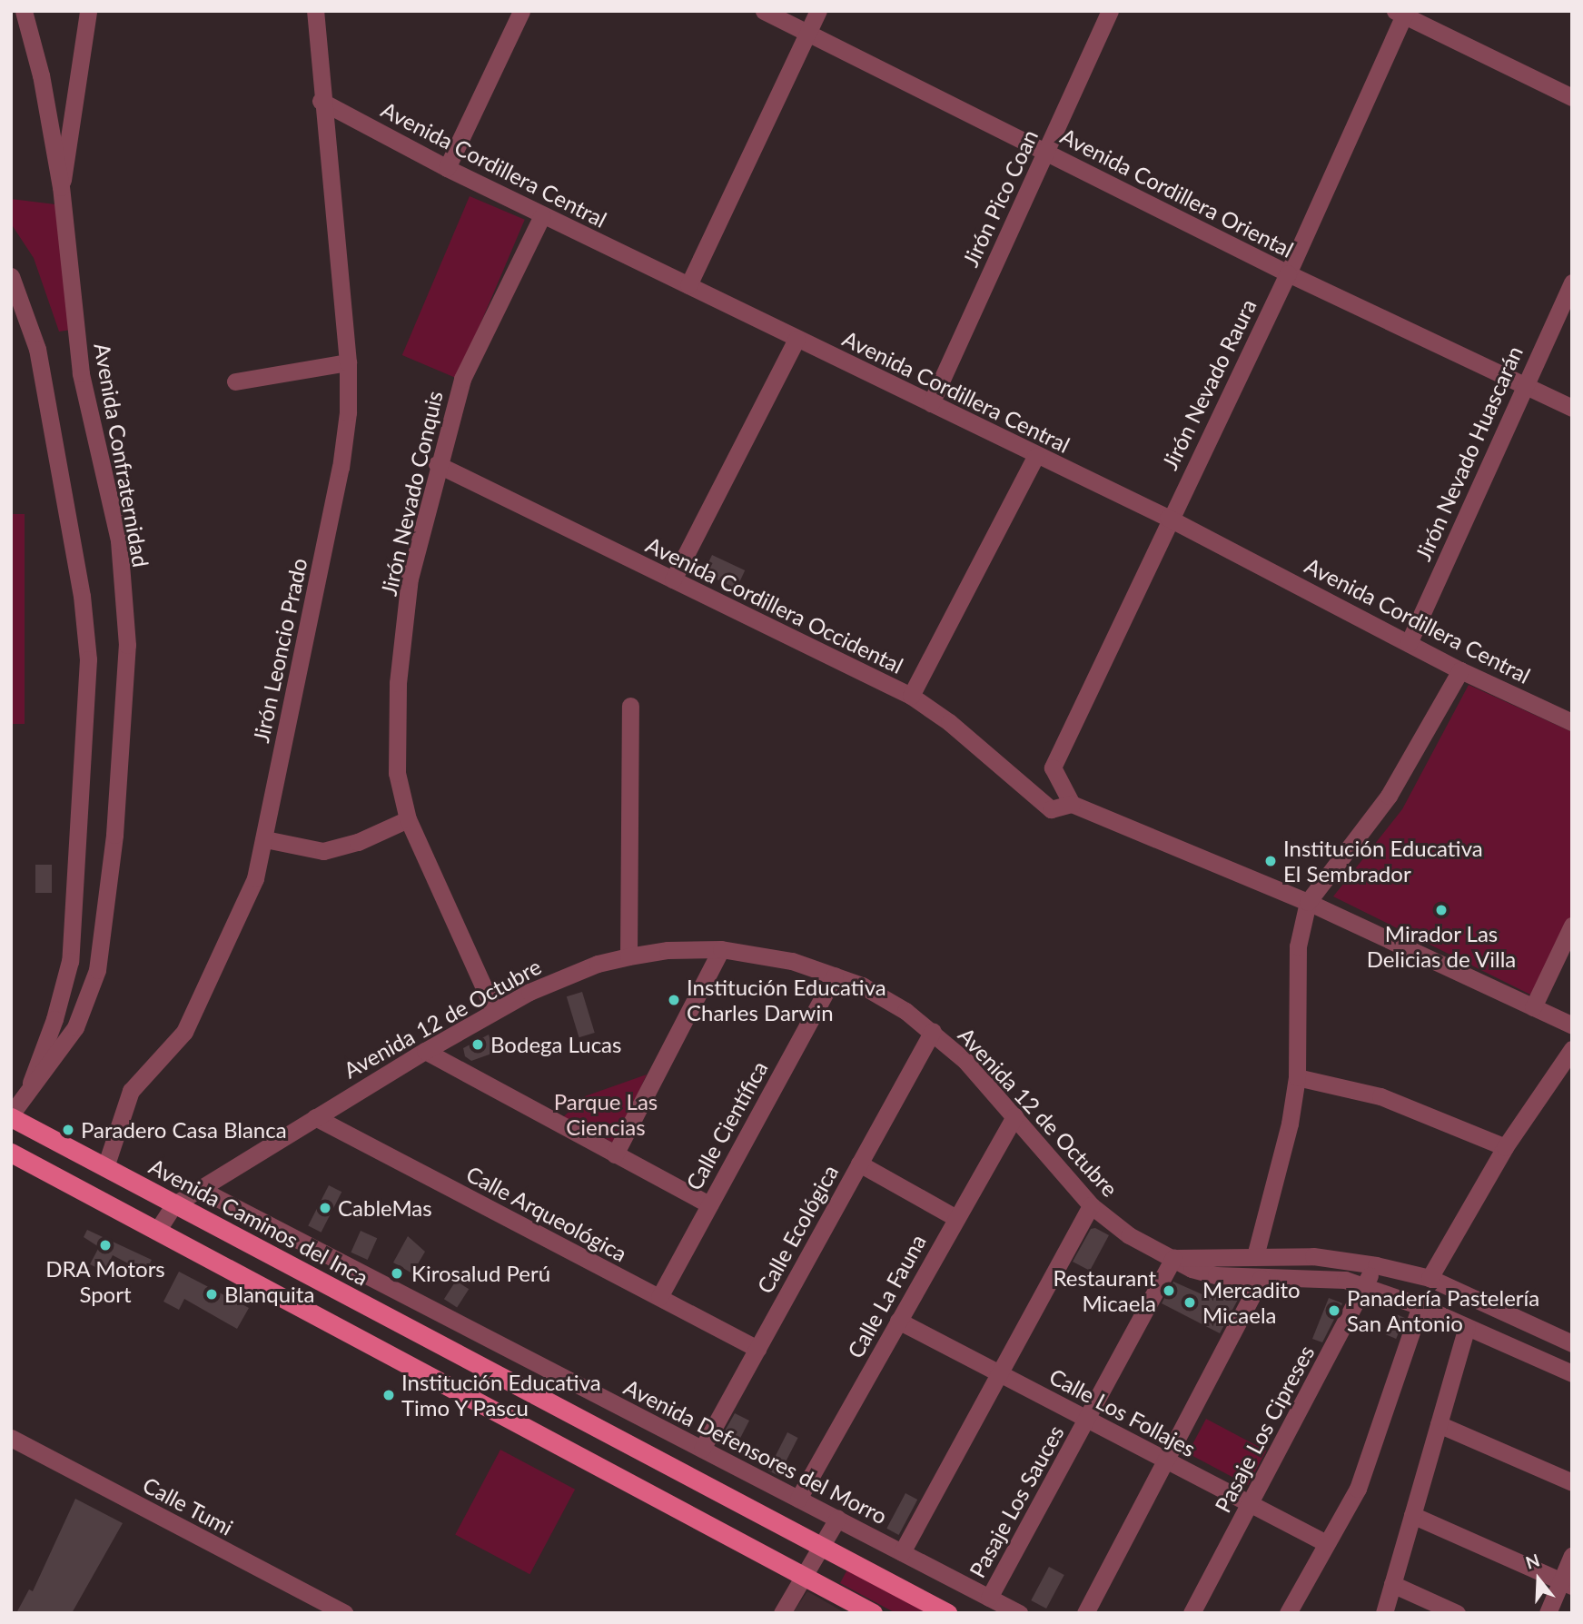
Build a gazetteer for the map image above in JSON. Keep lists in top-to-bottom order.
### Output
{
  "streets": {
    "main road": ["Avenida Caminos del Inca"],
    "street": [
      "Avenida Cordillera Central",
      "Avenida Cordillera Oriental",
      "Jirón Pico Coan",
      "Jirón Nevado Raura",
      "Jirón Nevado Huascarán",
      "Avenida Confraternidad",
      "Jirón Nevado Conquis",
      "Avenida Cordillera Occidental",
      "Jirón Leoncio Prado",
      "Avenida 12 de Octubre",
      "Calle Científica",
      "Calle Arqueológica",
      "Calle Ecológica",
      "Calle La Fauna",
      "Calle Los Follajes",
      "Pasaje Los Cipreses",
      "Avenida Defensores del Morro",
      "Pasaje Los Sauces",
      "Calle Tumi"
    ]
  },
  "crossings": [
    ["Avenida Cordillera Central", "Jirón Pico Coan"],
    ["Avenida Cordillera Central", "Jirón Nevado Raura"],
    ["Avenida Cordillera Central", "Jirón Nevado Huascarán"],
    ["Avenida Cordillera Central", "Jirón Nevado Conquis"],
    ["Avenida Cordillera Central", "Jirón Leoncio Prado"],
    ["Avenida Cordillera Oriental", "Jirón Pico Coan"],
    ["Avenida Cordillera Oriental", "Jirón Nevado Raura"],
    ["Avenida Cordillera Oriental", "Jirón Nevado Huascarán"],
    ["Jirón Nevado Raura", "Avenida Cordillera Occidental"],
    ["Avenida Confraternidad", "Avenida Caminos del Inca"],
    ["Jirón Nevado Conquis", "Avenida Cordillera Occidental"],
    ["Jirón Nevado Conquis", "Avenida 12 de Octubre"],
    ["Jirón Leoncio Prado", "Avenida Caminos del Inca"],
    ["Avenida 12 de Octubre", "Calle Científica"],
    ["Avenida 12 de Octubre", "Calle Arqueológica"],
    ["Avenida 12 de Octubre", "Avenida Caminos del Inca"],
    ["Avenida 12 de Octubre", "Calle Ecológica"],
    ["Avenida 12 de Octubre", "Calle La Fauna"],
    ["Avenida 12 de Octubre", "Pasaje Los Cipreses"],
    ["Avenida 12 de Octubre", "Avenida Defensores del Morro"],
    ["Avenida 12 de Octubre", "Pasaje Los Sauces"],
    ["Calle Científica", "Calle Arqueológica"],
    ["Calle Arqueológica", "Calle Ecológica"],
    ["Calle Ecológica", "Avenida Defensores del Morro"],
    ["Calle La Fauna", "Calle Los Follajes"],
    ["Calle La Fauna", "Avenida Defensores del Morro"],
    ["Calle Los Follajes", "Pasaje Los Cipreses"],
    ["Calle Los Follajes", "Pasaje Los Sauces"],
    ["Avenida Defensores del Morro", "Pasaje Los Sauces"]
  ],
  "parks": ["Parque Las Ciencias"],
  "places": [
    "Institución Educativa El Sembrador",
    "Mirador Las Delicias de Villa",
    "Institución Educativa Charles Darwin",
    "Bodega Lucas",
    "Paradero Casa Blanca",
    "CableMas",
    "DRA Motors Sport",
    "Kirosalud Perú",
    "Restaurant Micaela",
    "Blanquita",
    "Mercadito Micaela",
    "Panadería Pastelería San Antonio",
    "Institución Educativa Timo Y Pascu"
  ],
  "north": "top"
}
